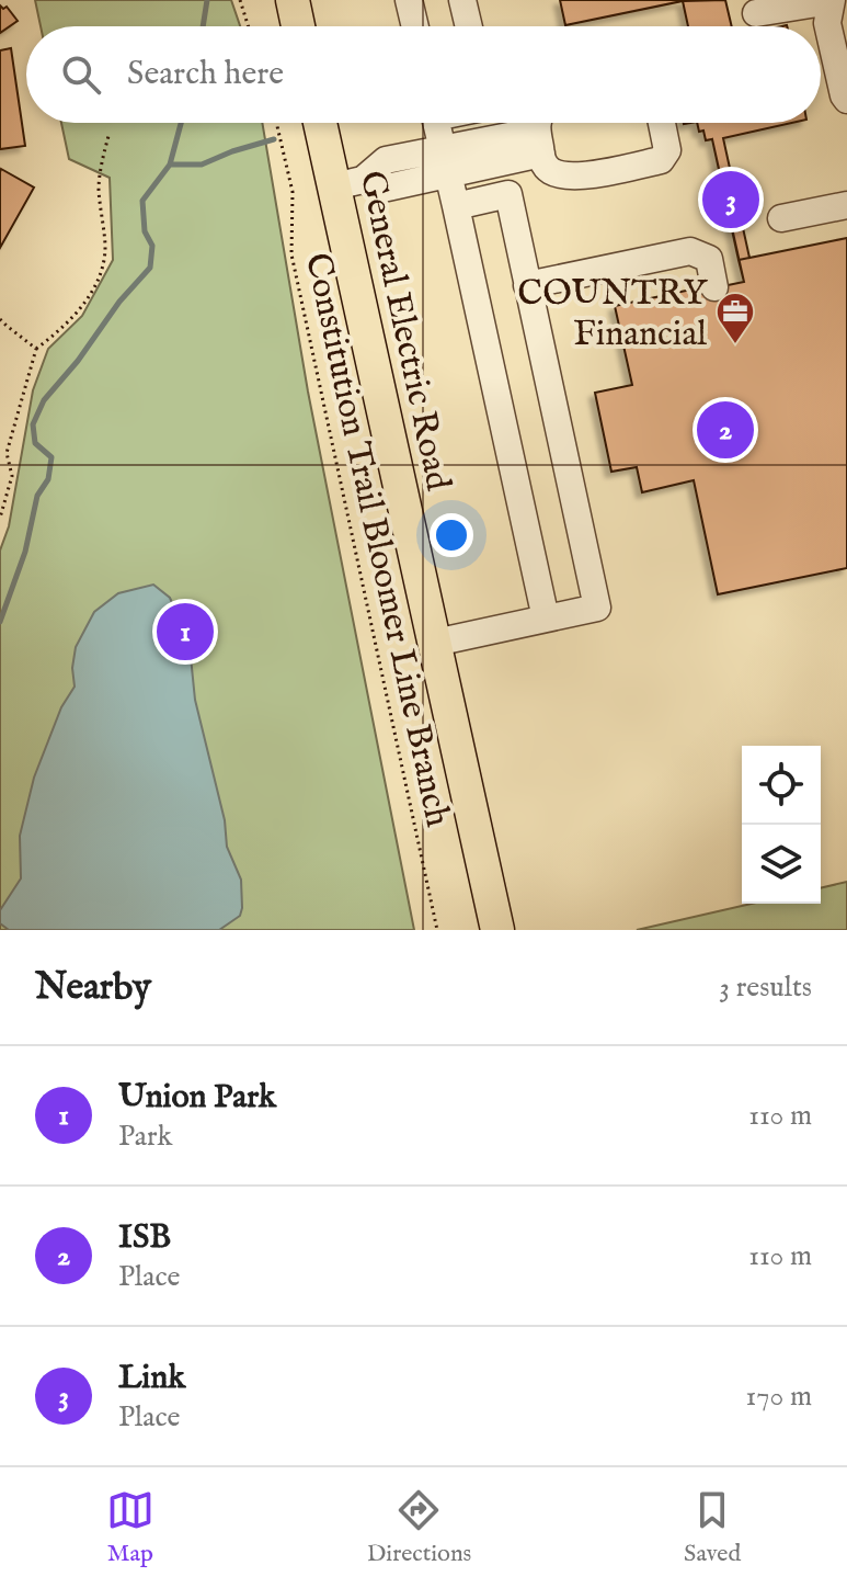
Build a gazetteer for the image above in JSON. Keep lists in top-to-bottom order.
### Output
{
  "streets": {
    "main road": ["General Electric Road"],
    "path": ["Constitution Trail Bloomer Line Branch"]
  },
  "places": {
    "office": ["COUNTRY Financial"]
  },
  "page": {
    "search": "Search here",
    "pins": ["3", "2", "1"],
    "heading": ["Nearby", "3 results"],
    "list": [
      {
        "mark": "1",
        "name": "Union Park",
        "note": "Park",
        "value": "110 m"
      },
      {
        "mark": "2",
        "name": "ISB",
        "note": "Place",
        "value": "110 m"
      },
      {
        "mark": "3",
        "name": "Link",
        "note": "Place",
        "value": "170 m"
      }
    ],
    "nav": ["Map", "Directions", "Saved"]
  }
}
